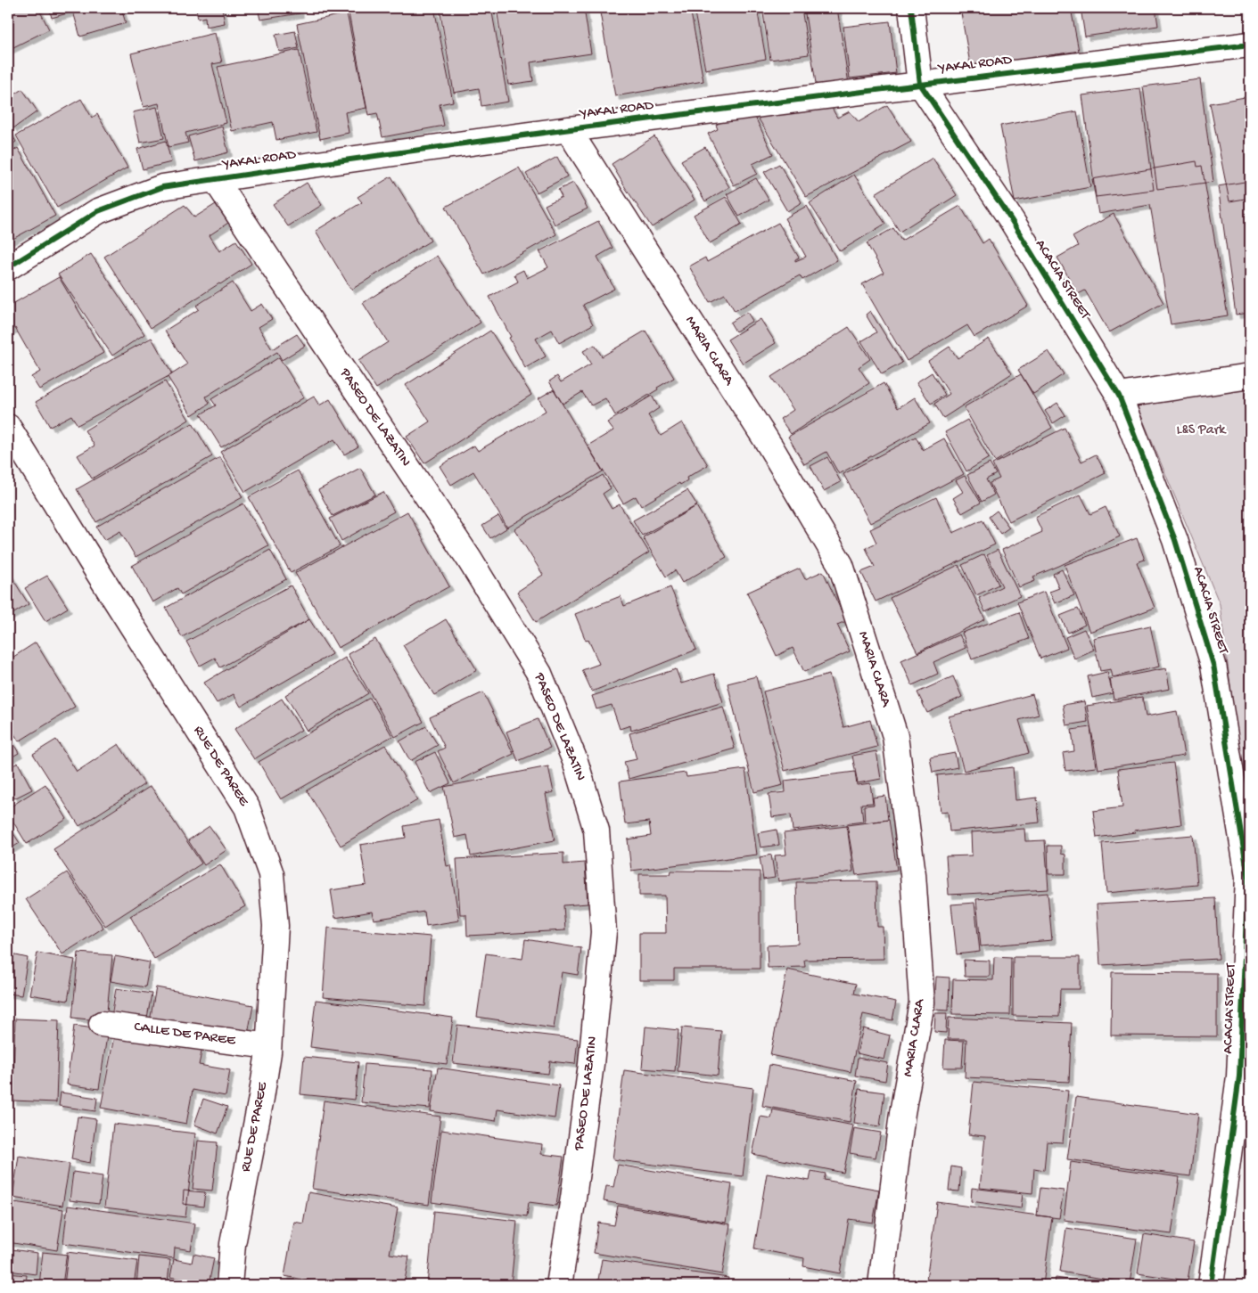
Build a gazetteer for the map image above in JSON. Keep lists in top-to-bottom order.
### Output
{
  "streets": {
    "street": [
      "YAKAL ROAD",
      "ACACIA STREET",
      "MARIA CLARA",
      "PASEO DE LAZATIN",
      "RUE DE PAREE",
      "CALLE DE PAREE"
    ]
  },
  "crossings": [
    ["YAKAL ROAD", "ACACIA STREET"],
    ["YAKAL ROAD", "MARIA CLARA"],
    ["YAKAL ROAD", "PASEO DE LAZATIN"],
    ["RUE DE PAREE", "CALLE DE PAREE"]
  ],
  "parks": ["L&S Park"]
}
